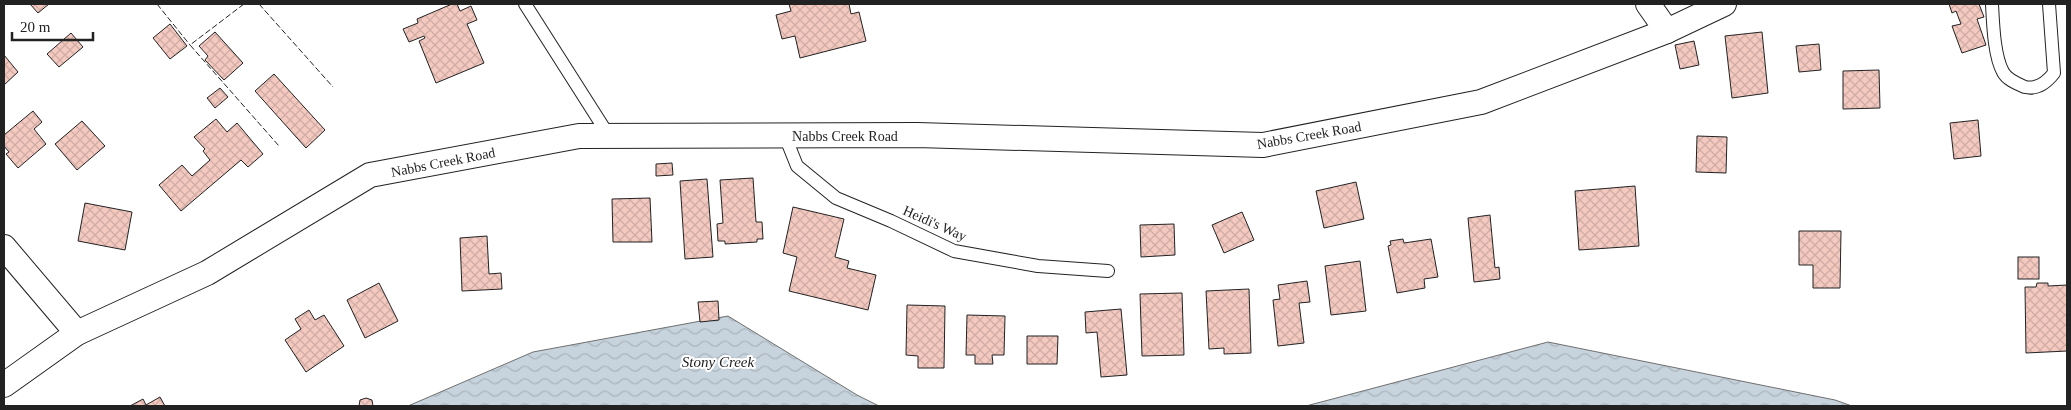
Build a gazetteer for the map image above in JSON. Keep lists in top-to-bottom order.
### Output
{
  "streets": {
    "street": ["Nabbs Creek Road"],
    "lane": ["Heidi's Way"]
  },
  "crossings": [
    ["Nabbs Creek Road", "Heidi's Way"]
  ],
  "water": ["Stony Creek"],
  "scale_bar": "20 m"
}
